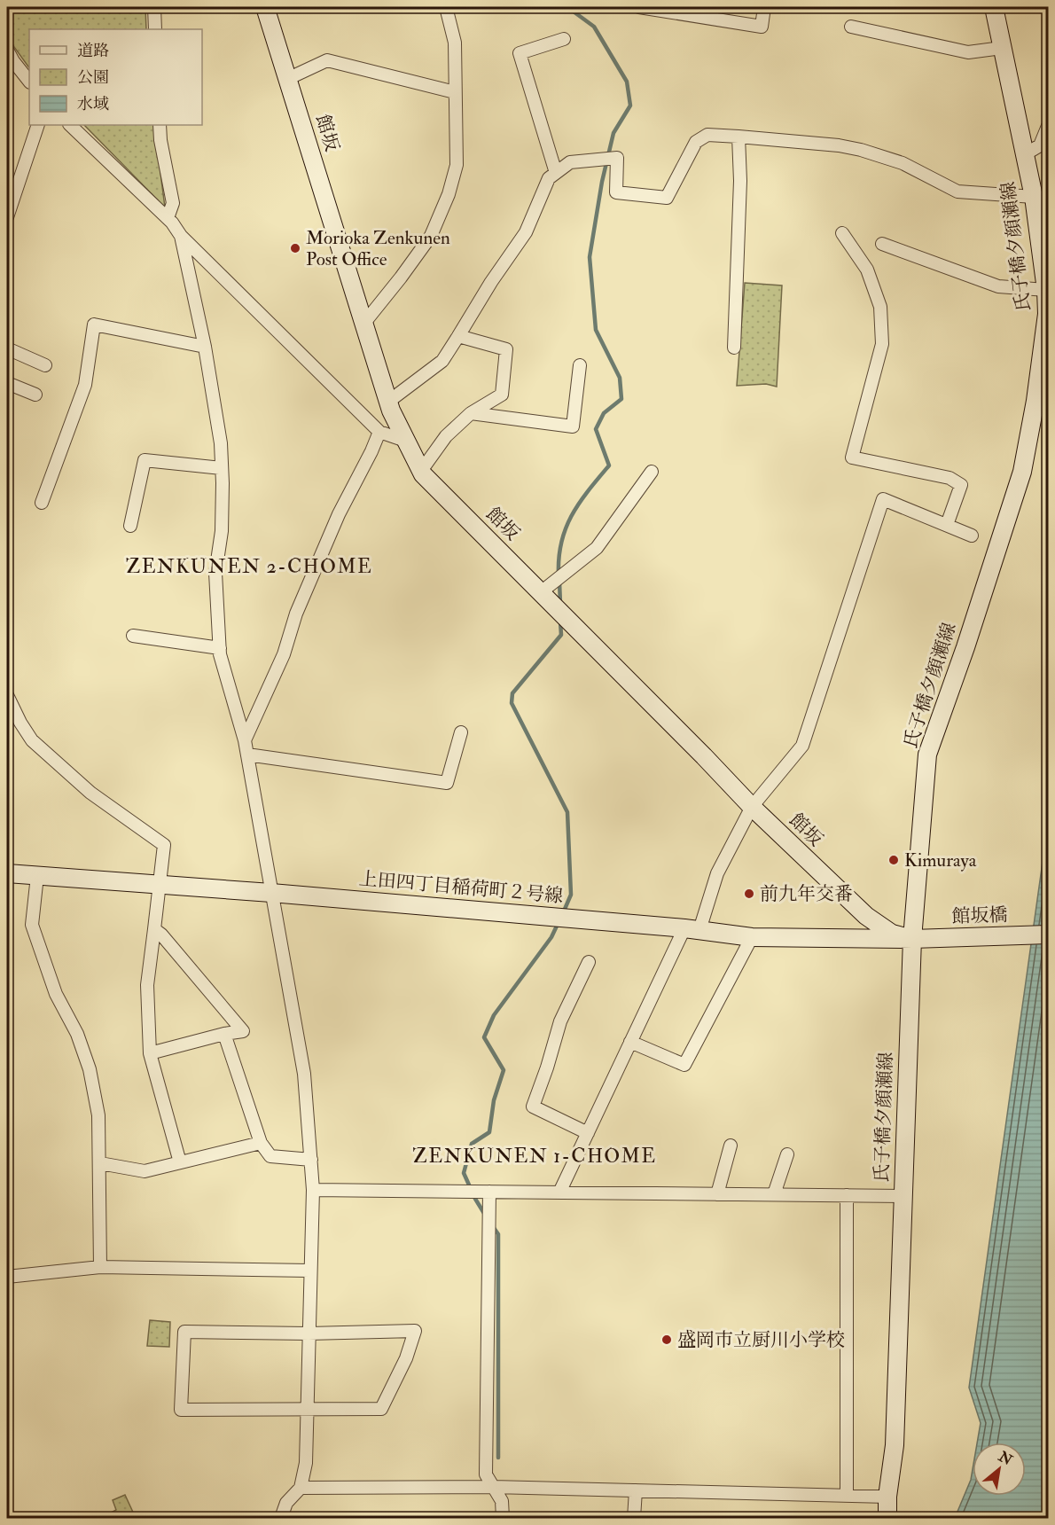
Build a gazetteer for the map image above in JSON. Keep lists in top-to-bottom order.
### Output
{
  "streets": {
    "main road": [
      "館坂",
      "氏子橋夕顔瀬線",
      "上田四丁目稲荷町２号線",
      "館坂橋"
    ]
  },
  "crossings": [
    ["館坂", "氏子橋夕顔瀬線"],
    ["館坂", "上田四丁目稲荷町２号線"],
    ["館坂", "館坂橋"],
    ["氏子橋夕顔瀬線", "上田四丁目稲荷町２号線"],
    ["氏子橋夕顔瀬線", "館坂橋"],
    ["上田四丁目稲荷町２号線", "館坂橋"]
  ],
  "districts": ["ZENKUNEN 2-CHOME", "ZENKUNEN 1-CHOME"],
  "places": [
    "Morioka Zenkunen Post Office",
    "Kimuraya",
    "前九年交番",
    "盛岡市立厨川小学校"
  ],
  "legend": ["道路", "公園", "水域"],
  "north": "top right"
}
